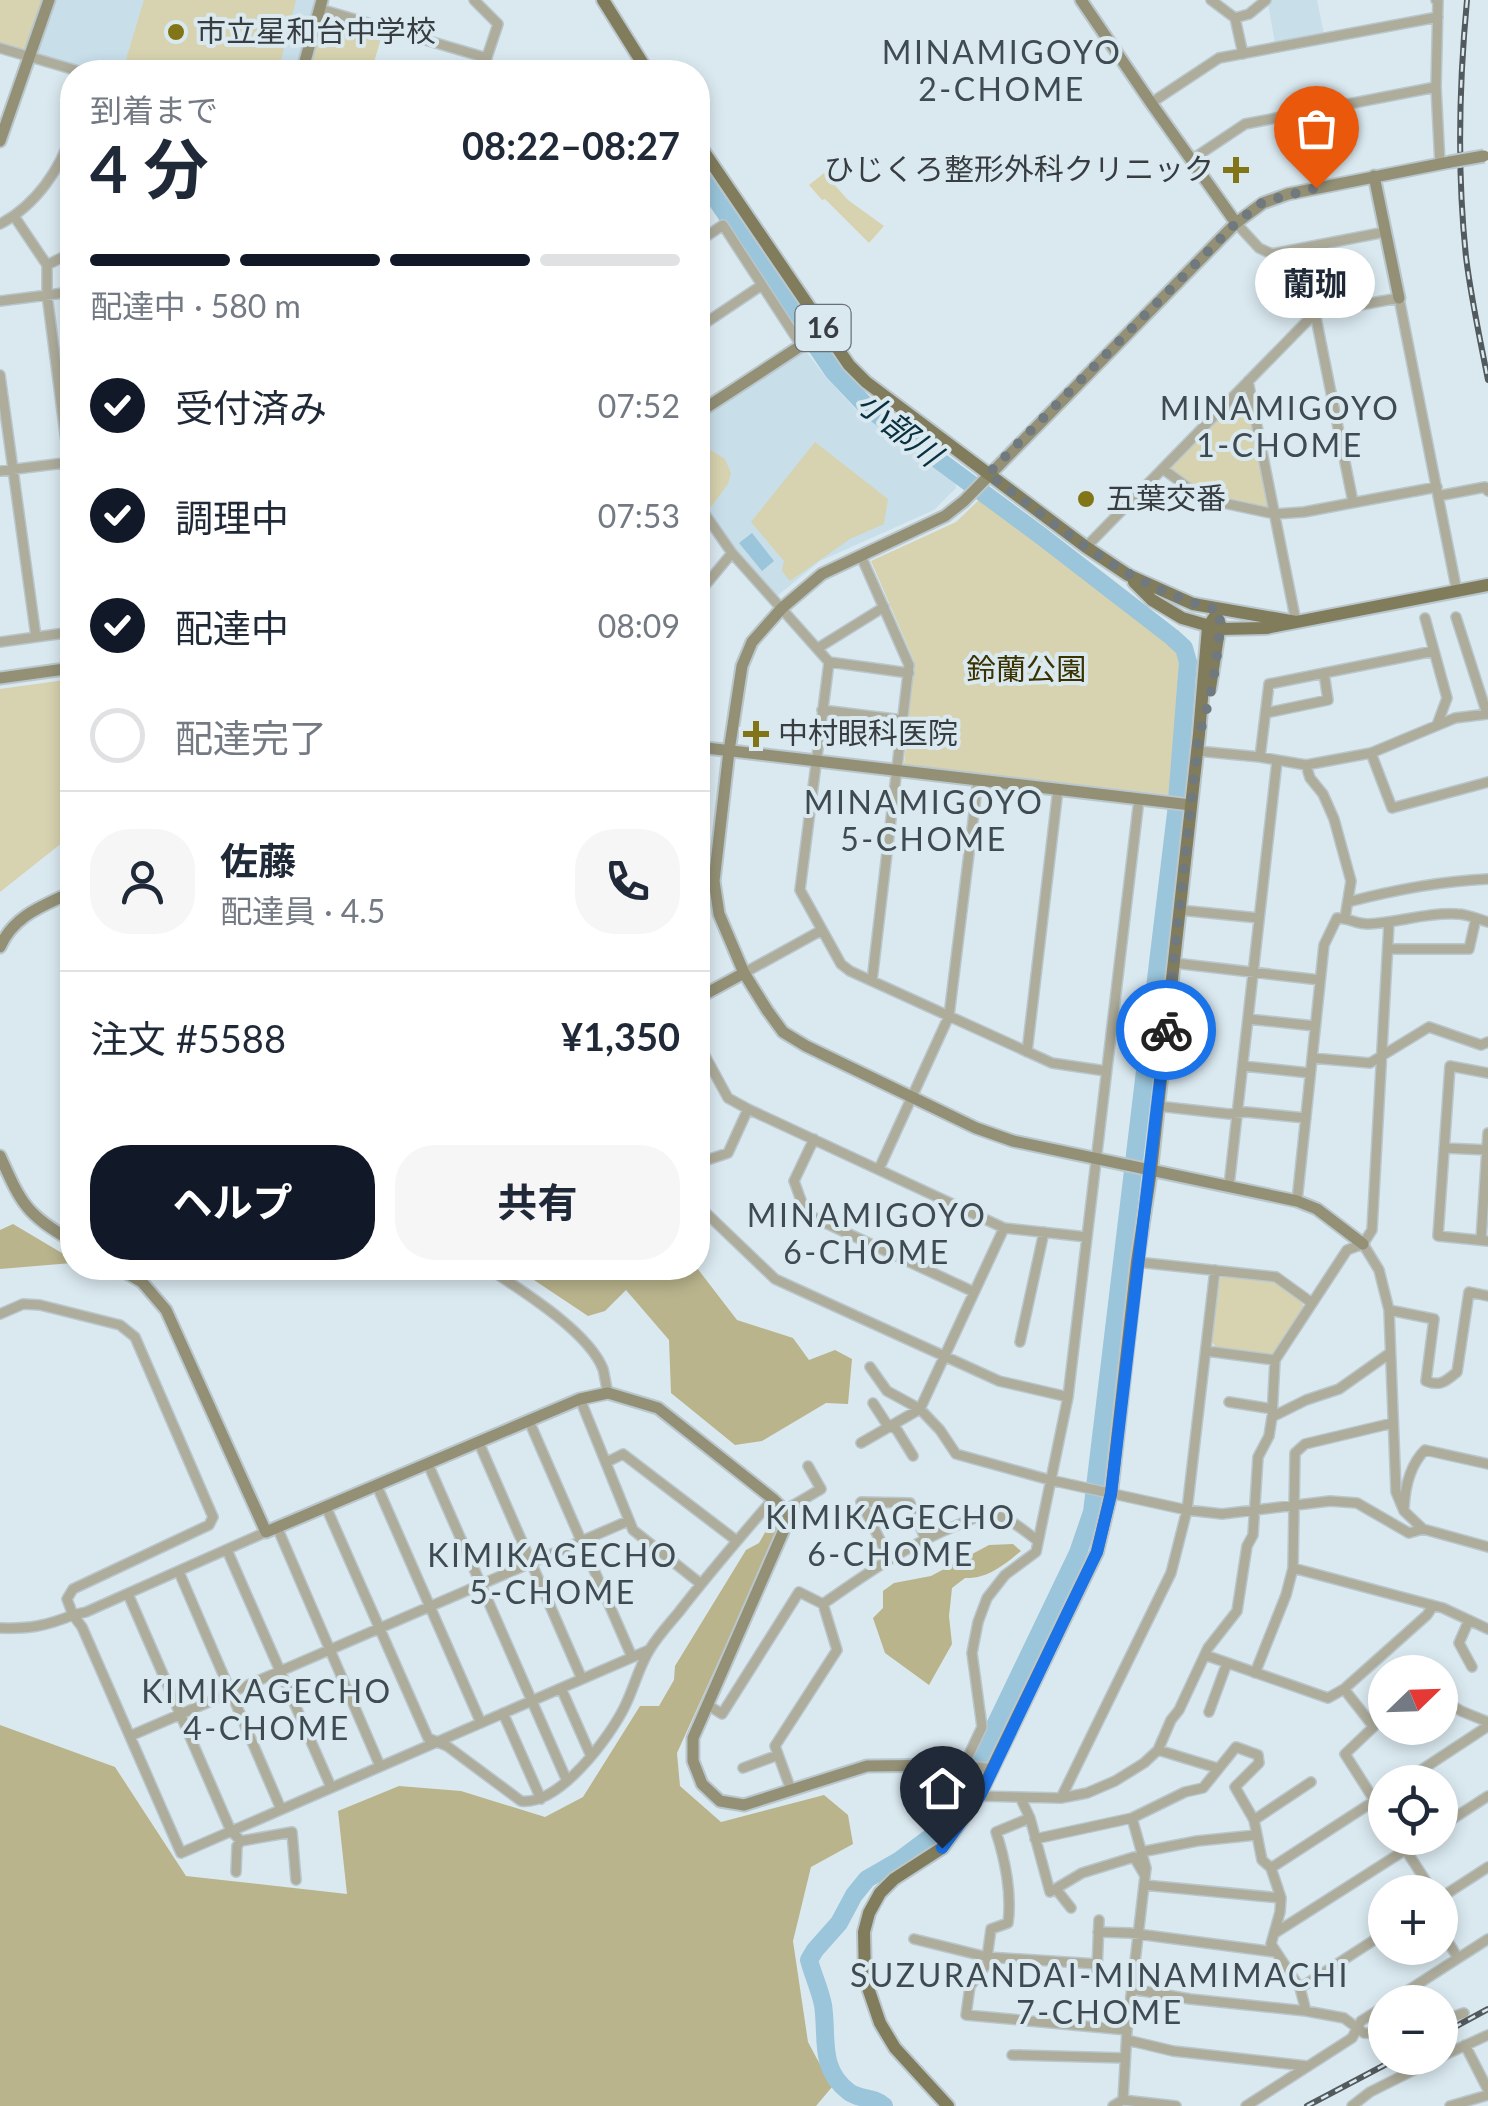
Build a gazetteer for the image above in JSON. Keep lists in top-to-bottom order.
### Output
{
  "streets": {
    "main road": ["16"]
  },
  "districts": [
    "MINAMIGOYO 2-CHOME",
    "MINAMIGOYO 1-CHOME",
    "MINAMIGOYO 5-CHOME",
    "MINAMIGOYO 6-CHOME",
    "KIMIKAGECHO 6-CHOME",
    "KIMIKAGECHO 5-CHOME",
    "KIMIKAGECHO 4-CHOME",
    "SUZURANDAI-MINAMIMACHI 7-CHOME"
  ],
  "water": ["小部川"],
  "parks": ["鈴蘭公園"],
  "places": {
    "other": ["市立星和台中学校", "蘭珈", "五葉交番"],
    "health": ["ひじくろ整形外科クリニック", "中村眼科医院"]
  },
  "north": "top right",
  "page": {
    "heading": ["4 分", "到着まで", "08:22–08:27"],
    "panel": [
      "佐藤",
      "配達員 · 4.5",
      "注文 #5588",
      "¥1,350"
    ],
    "bar": "配達中 · 580 m",
    "bubble": "蘭珈",
    "list": [
      ["受付済み", "07:52"],
      ["調理中", "07:53"],
      ["配達中", "08:09"],
      "配達完了"
    ],
    "buttons": ["ヘルプ", "共有"],
    "map_buttons": ["+", "−"]
  }
}
